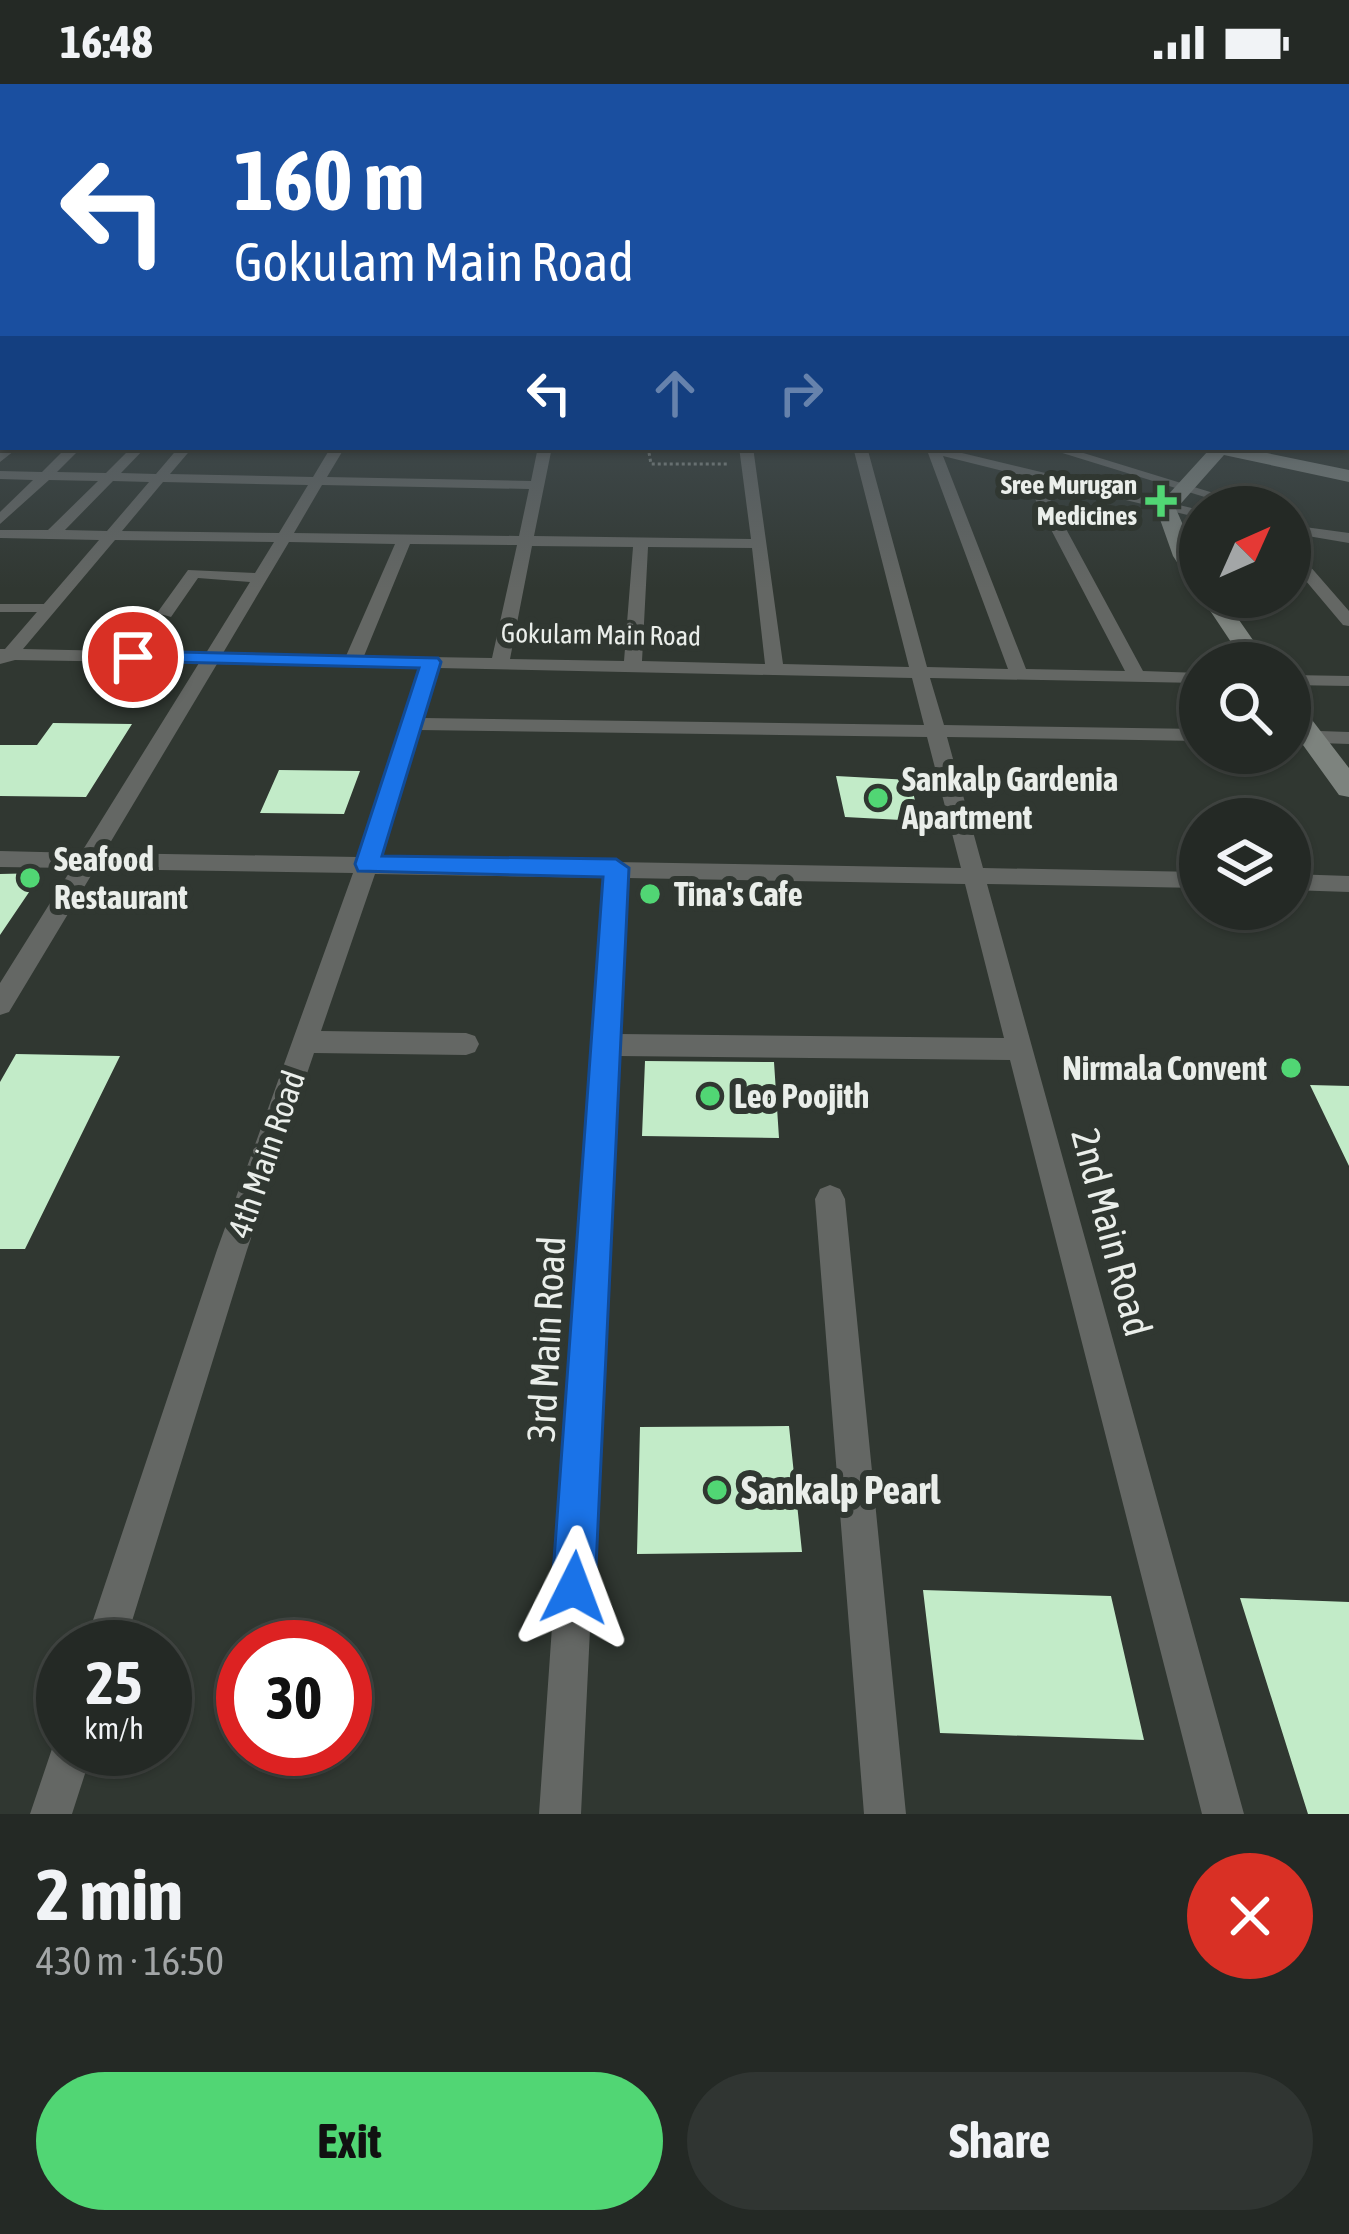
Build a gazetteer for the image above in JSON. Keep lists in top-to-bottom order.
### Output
{
  "streets": {
    "street": [
      "Gokulam Main Road",
      "4th Main Road",
      "2nd Main Road",
      "3rd Main Road"
    ]
  },
  "crossings": [
    ["Gokulam Main Road", "4th Main Road"],
    ["Gokulam Main Road", "2nd Main Road"]
  ],
  "places": {
    "health": ["Sree Murugan Medicines"],
    "other": [
      "Sankalp Gardenia Apartment",
      "Seafood Restaurant",
      "Tina's Cafe",
      "Nirmala Convent",
      "Leo Poojith",
      "Sankalp Pearl"
    ]
  },
  "north": "top right",
  "page": {
    "status": "16:48",
    "turn": ["160 m", "Gokulam Main Road"],
    "speed": "25 km/h",
    "limit": "30",
    "heading": ["2 min", "430 m · 16:50"],
    "buttons": ["Exit", "Share"]
  }
}
